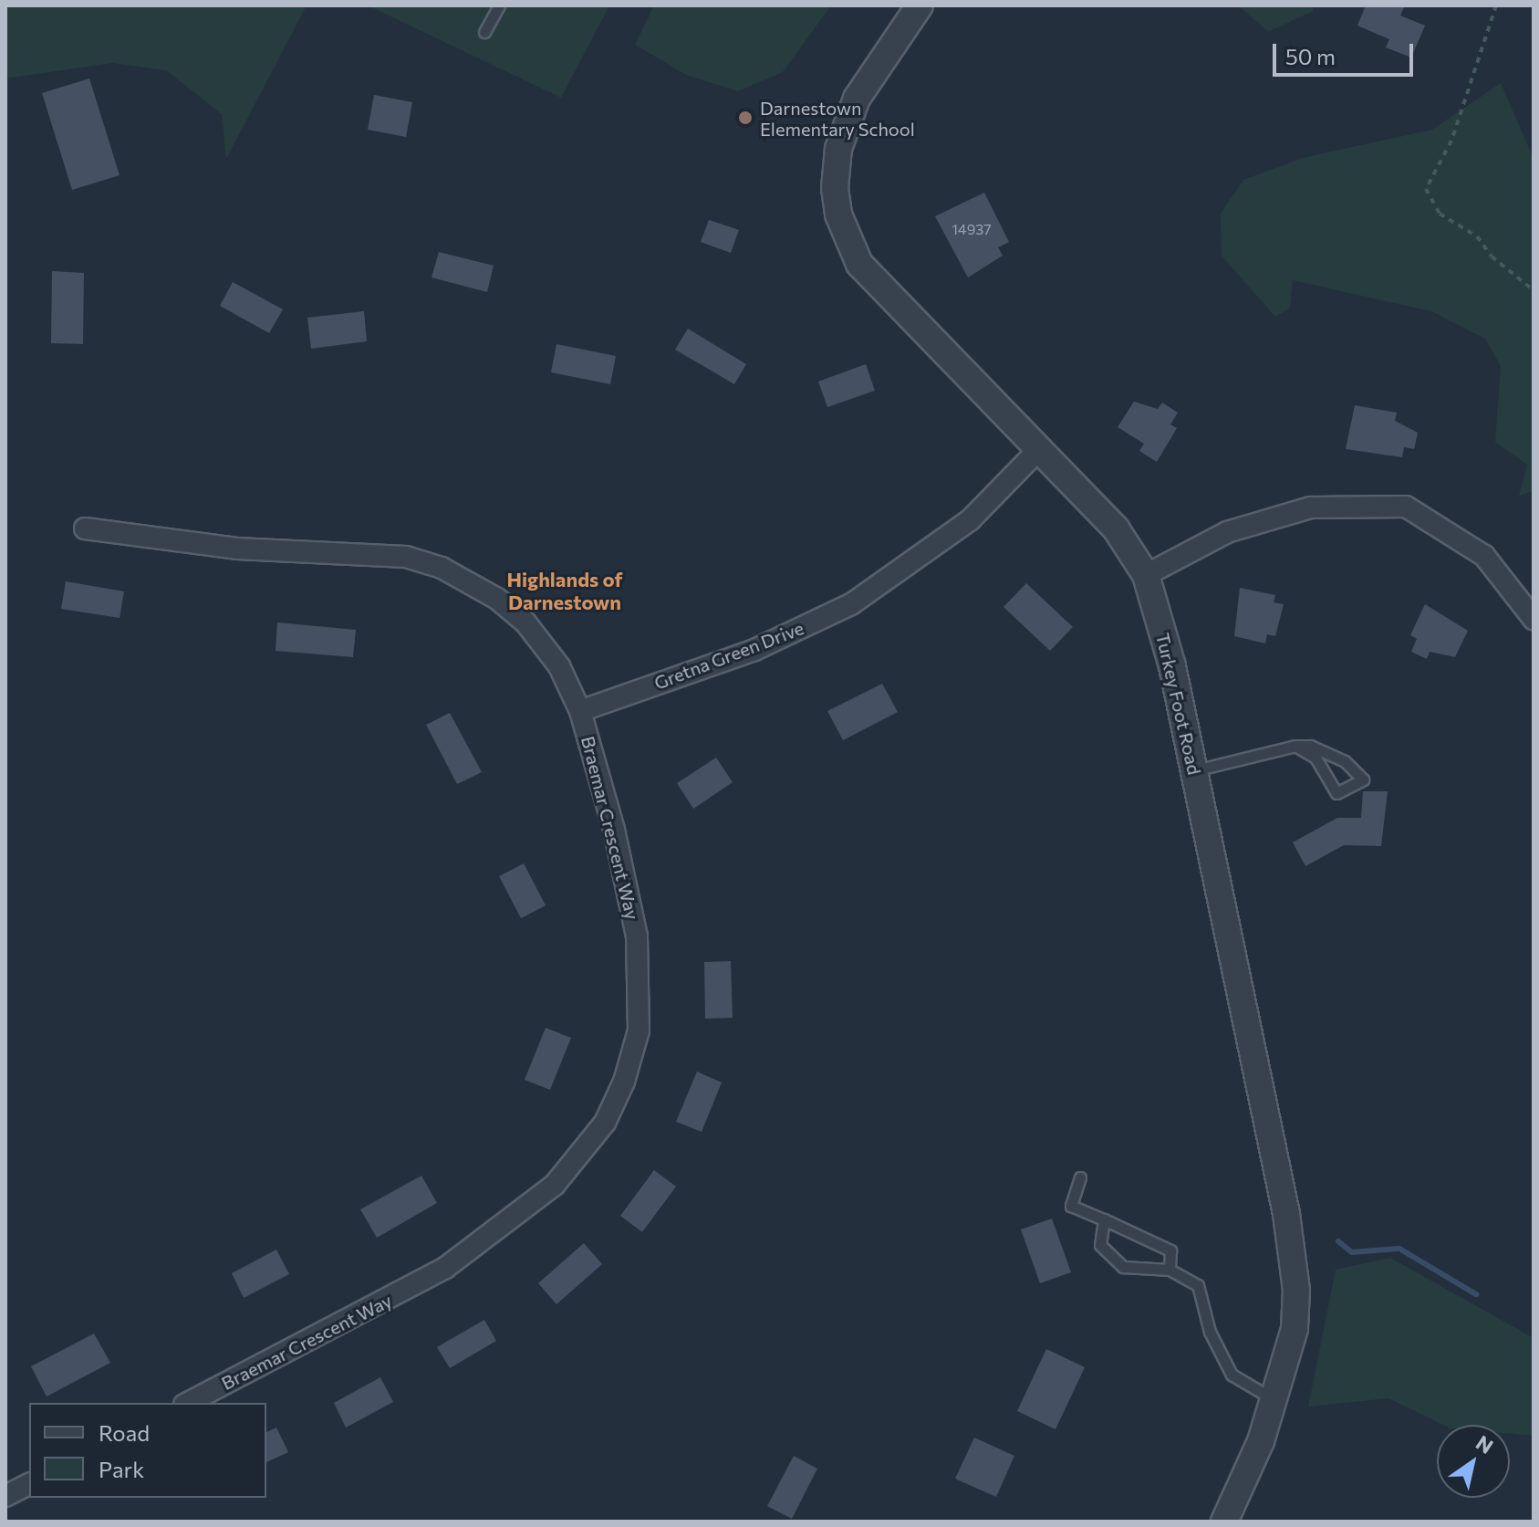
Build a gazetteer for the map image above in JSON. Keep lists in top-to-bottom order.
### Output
{
  "streets": {
    "street": ["Gretna Green Drive", "Turkey Foot Road", "Braemar Crescent Way"]
  },
  "crossings": [
    ["Gretna Green Drive", "Turkey Foot Road"],
    ["Gretna Green Drive", "Braemar Crescent Way"]
  ],
  "districts": ["Highlands of Darnestown"],
  "places": ["Darnestown Elementary School"],
  "house_numbers": ["14937"],
  "legend": ["Road", "Park"],
  "scale_bar": "50 m",
  "north": "top right"
}
